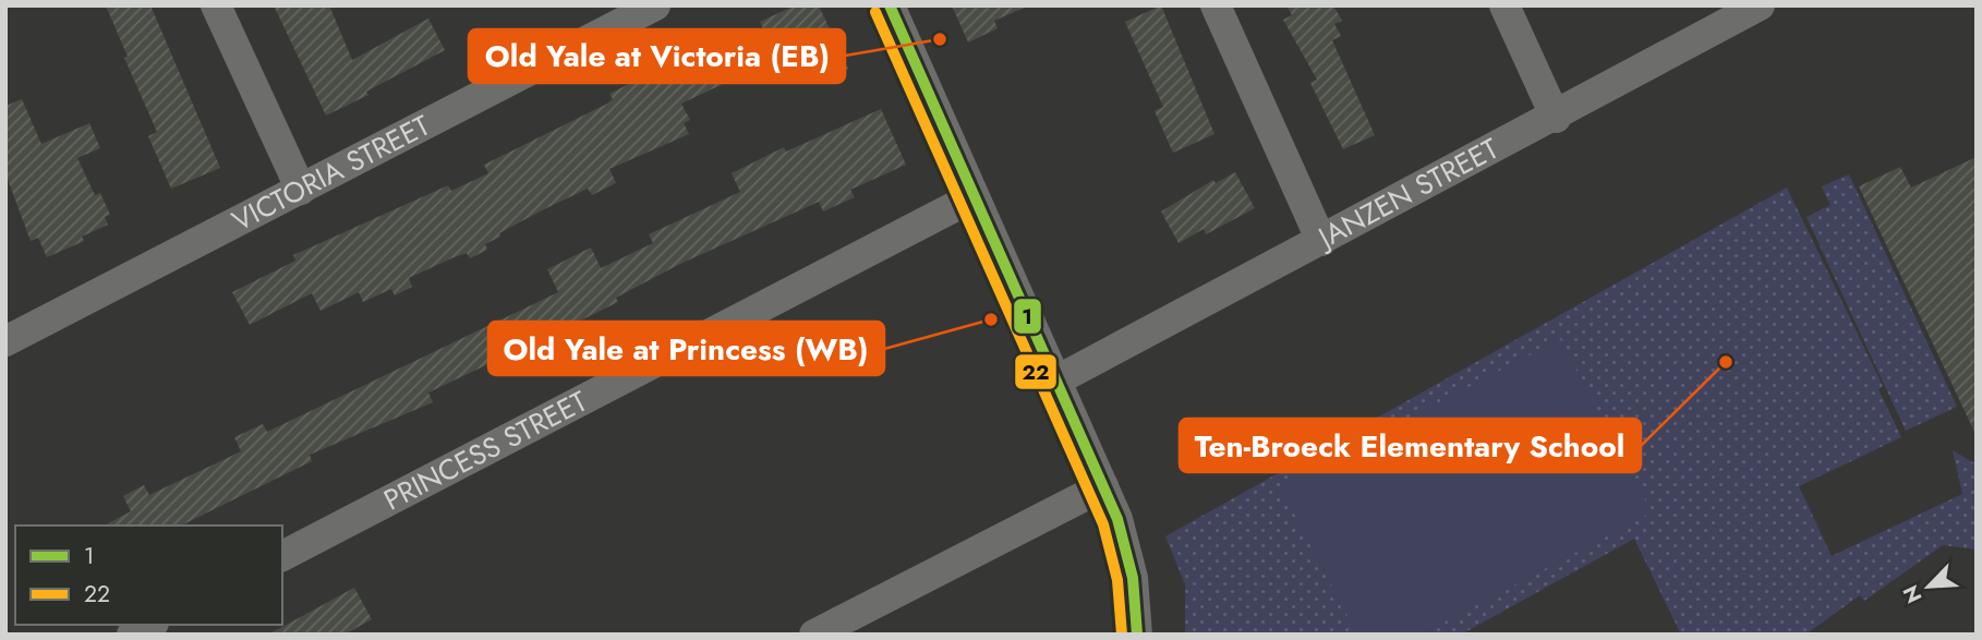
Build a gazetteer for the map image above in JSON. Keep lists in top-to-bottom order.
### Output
{
  "streets": {
    "street": ["VICTORIA STREET", "JANZEN STREET", "PRINCESS STREET"]
  },
  "places": ["Old Yale at Victoria (EB)", "Old Yale at Princess (WB)", "Ten-Broeck Elementary School"],
  "lines": ["transit line 1", "transit line 22"],
  "legend": ["1", "22"],
  "north": "bottom left"
}
